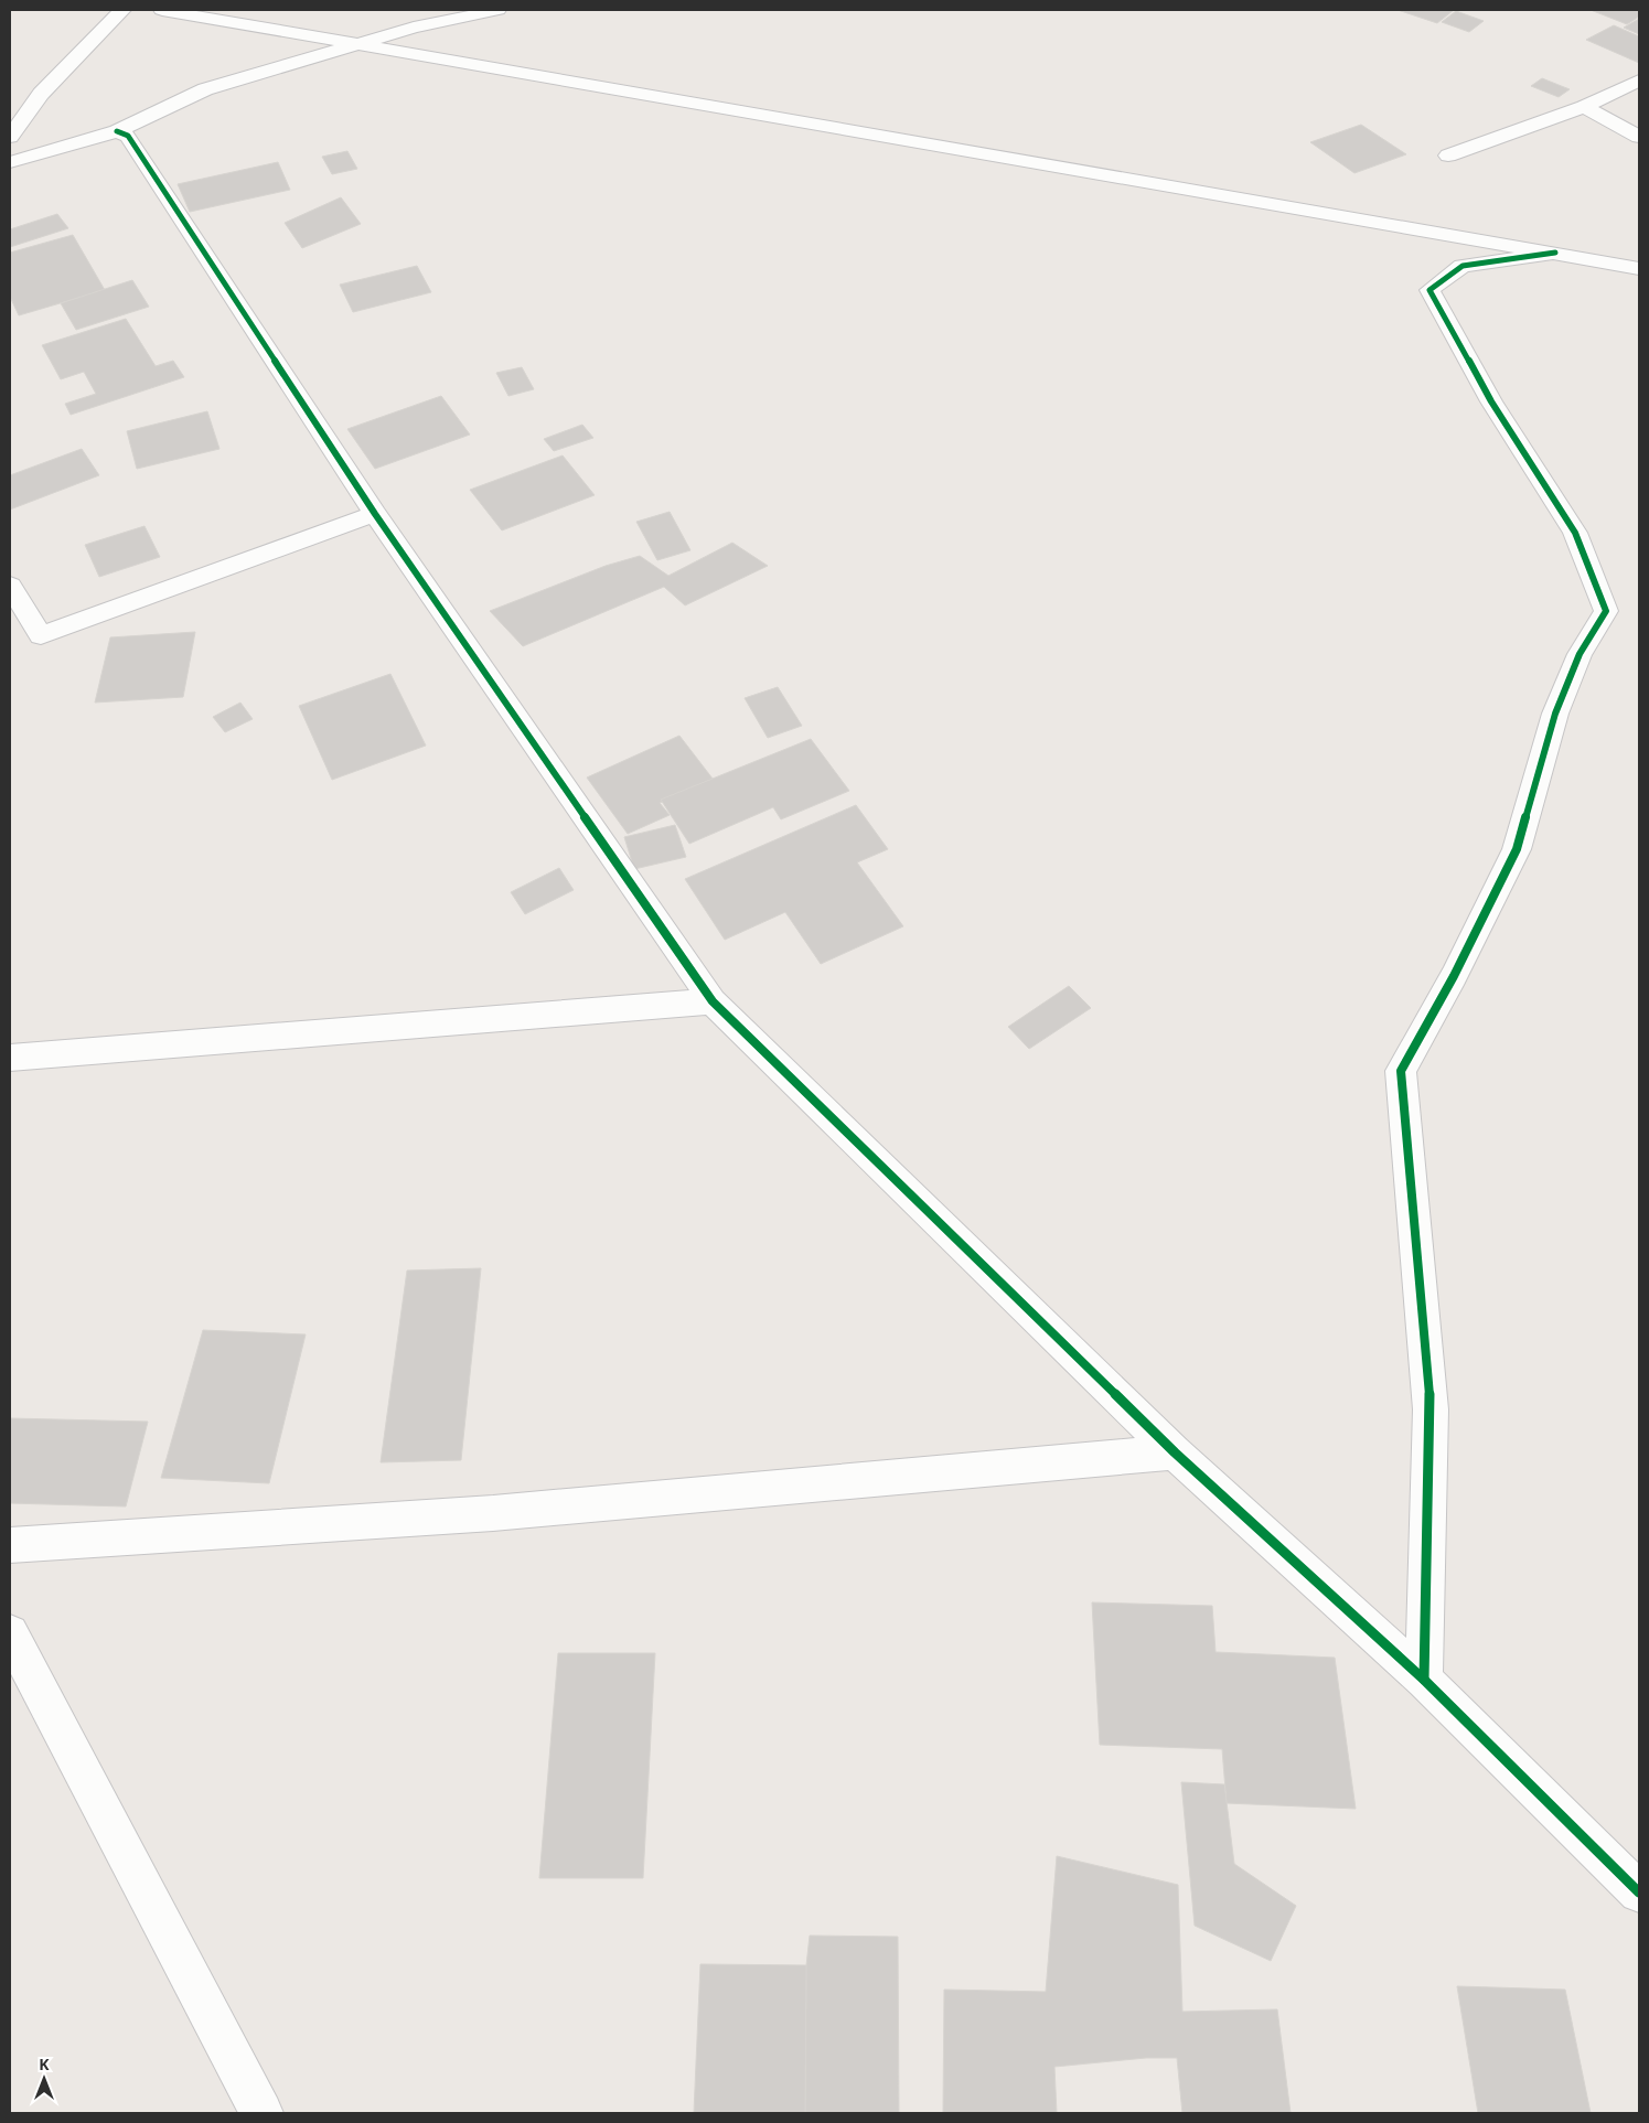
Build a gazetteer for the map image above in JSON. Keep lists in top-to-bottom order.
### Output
{
  "north": "top"
}
